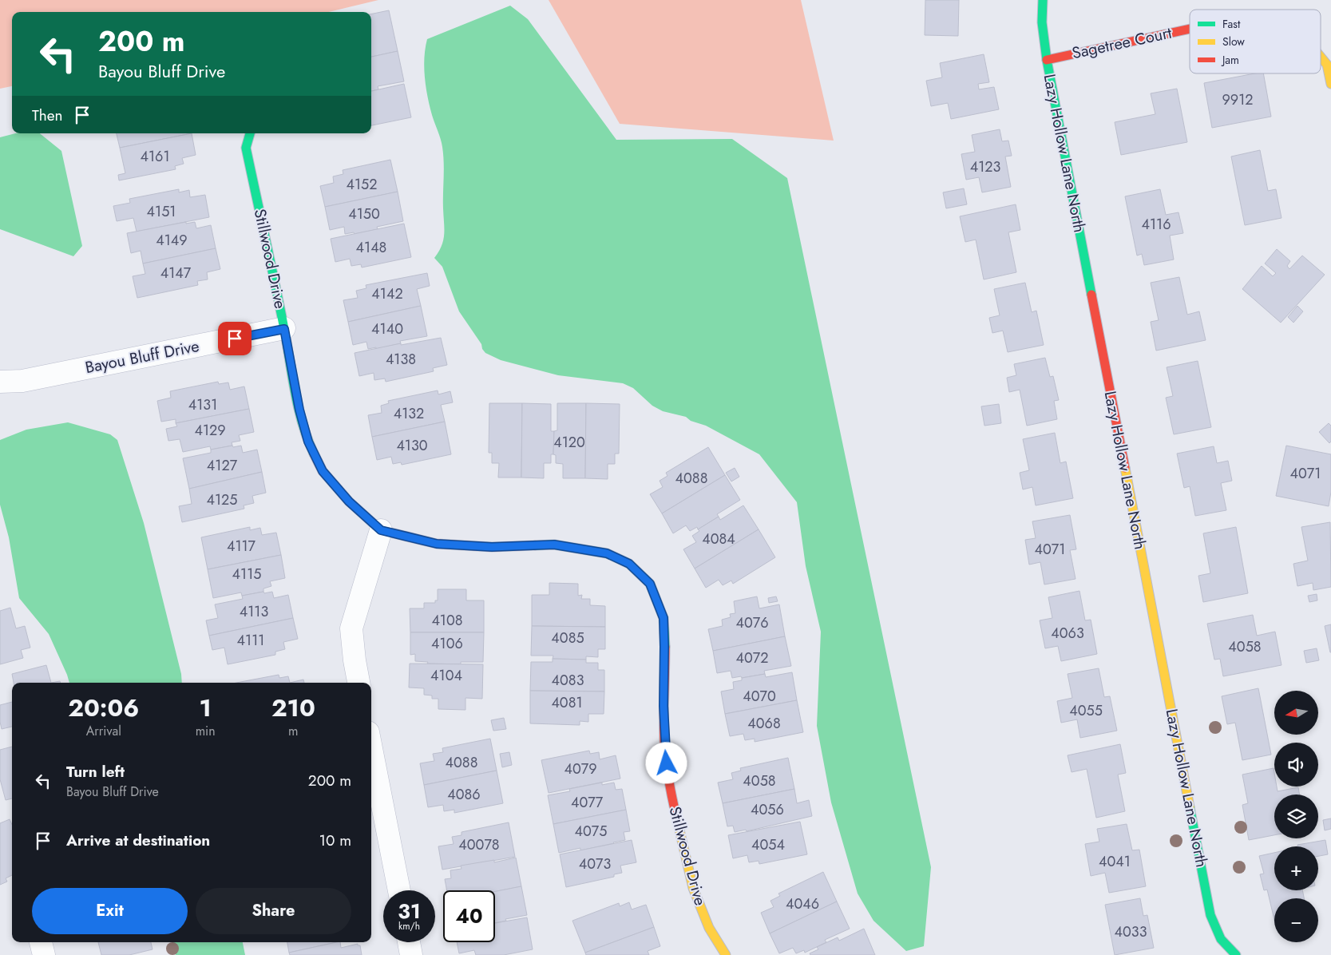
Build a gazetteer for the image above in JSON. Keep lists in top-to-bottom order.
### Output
{
  "streets": {
    "street": [
      "Sagetree Court",
      "Lazy Hollow Lane North",
      "Stillwood Drive",
      "Bayou Bluff Drive"
    ]
  },
  "crossings": [
    ["Sagetree Court", "Lazy Hollow Lane North"],
    ["Stillwood Drive", "Bayou Bluff Drive"]
  ],
  "house_numbers": [
    "9912",
    "4161",
    "4123",
    "4152",
    "4151",
    "4150",
    "4116",
    "4149",
    "4148",
    "4147",
    "4142",
    "4140",
    "4138",
    "4131",
    "4132",
    "4129",
    "4120",
    "4130",
    "4127",
    "4071",
    "4088",
    "4125",
    "4084",
    "4117",
    "4071",
    "4115",
    "4113",
    "4108",
    "4076",
    "4063",
    "4085",
    "4111",
    "4106",
    "4058",
    "4072",
    "4104",
    "4083",
    "4070",
    "4081",
    "4055",
    "4068",
    "4088",
    "4079",
    "4058",
    "4086",
    "4077",
    "4056",
    "4075",
    "40078",
    "4054",
    "4041",
    "4073",
    "4046",
    "4033"
  ],
  "legend": ["Fast", "Slow", "Jam"],
  "north": "left",
  "page": {
    "turn": ["200 m", "Bayou Bluff Drive"],
    "then": "Then",
    "eta": [
      "20:06",
      "Arrival",
      "1",
      "min",
      "210",
      "m"
    ],
    "map_buttons": ["+", "−"],
    "list": [
      {
        "name": "Turn left",
        "note": "Bayou Bluff Drive",
        "value": "200 m"
      },
      {
        "name": "Arrive at destination",
        "value": "10 m"
      }
    ],
    "buttons": ["Exit", "Share"],
    "speed": "31 km/h",
    "limit": "40"
  }
}
